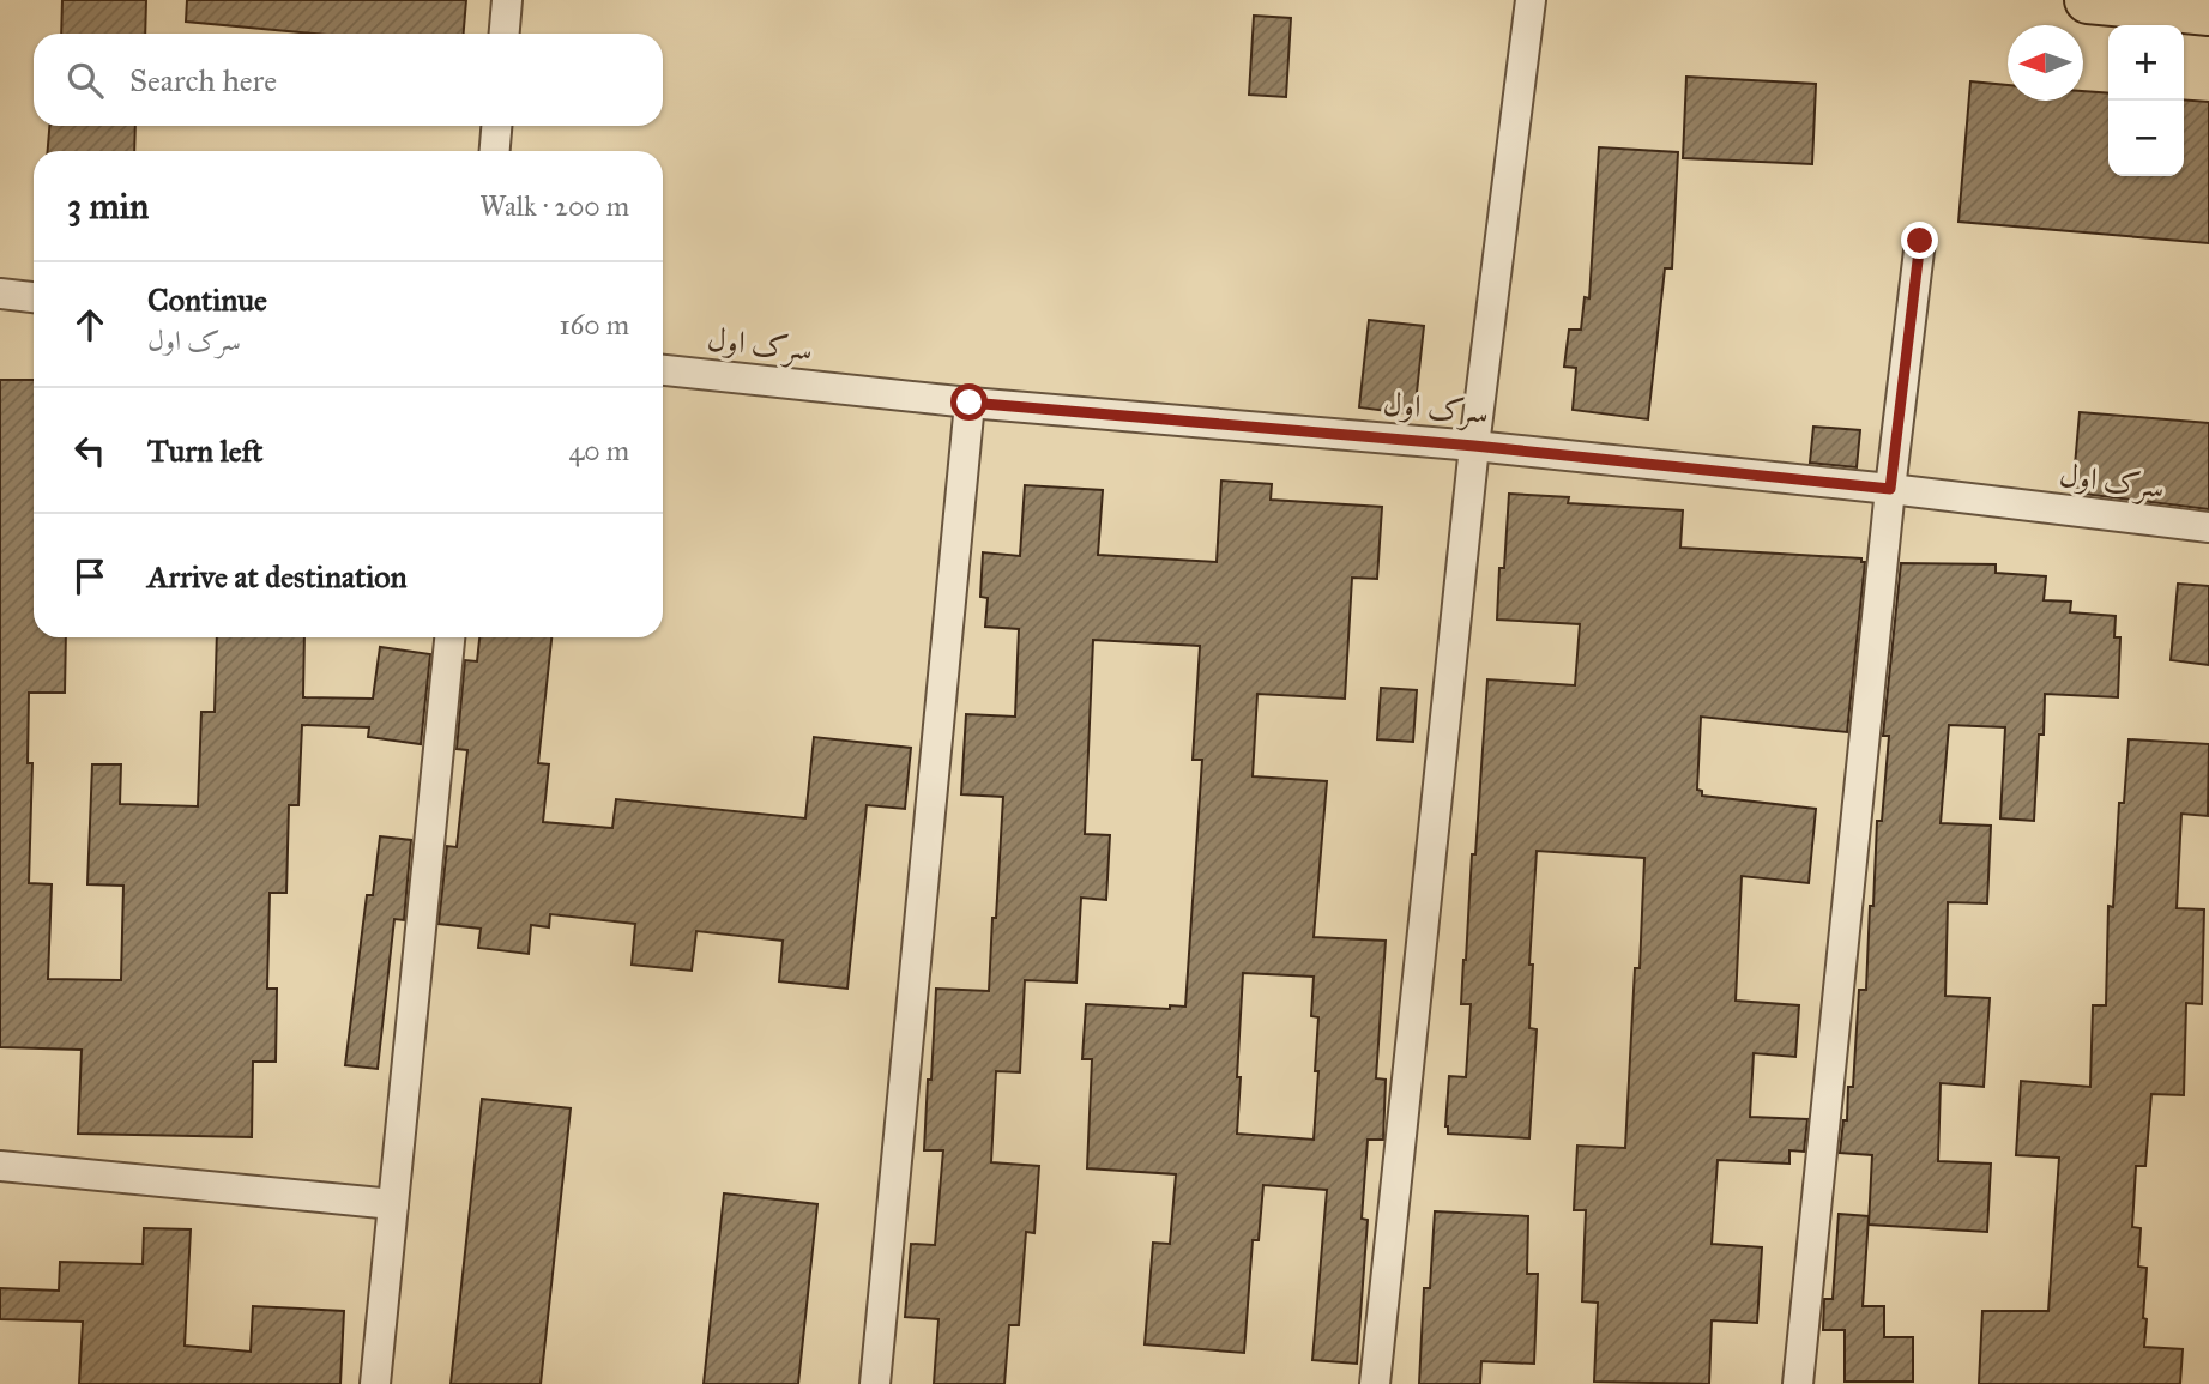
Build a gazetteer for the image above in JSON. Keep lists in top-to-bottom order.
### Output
{
  "streets": {
    "street": ["سرک‌ اول"]
  },
  "north": "left",
  "page": {
    "map_buttons": ["+", "−"],
    "search": "Search here",
    "heading": ["3 min", "Walk · 200 m"],
    "list": [
      ["Continue", "سرک‌ اول", "160 m"],
      ["Turn left", "40 m"],
      "Arrive at destination"
    ]
  }
}
